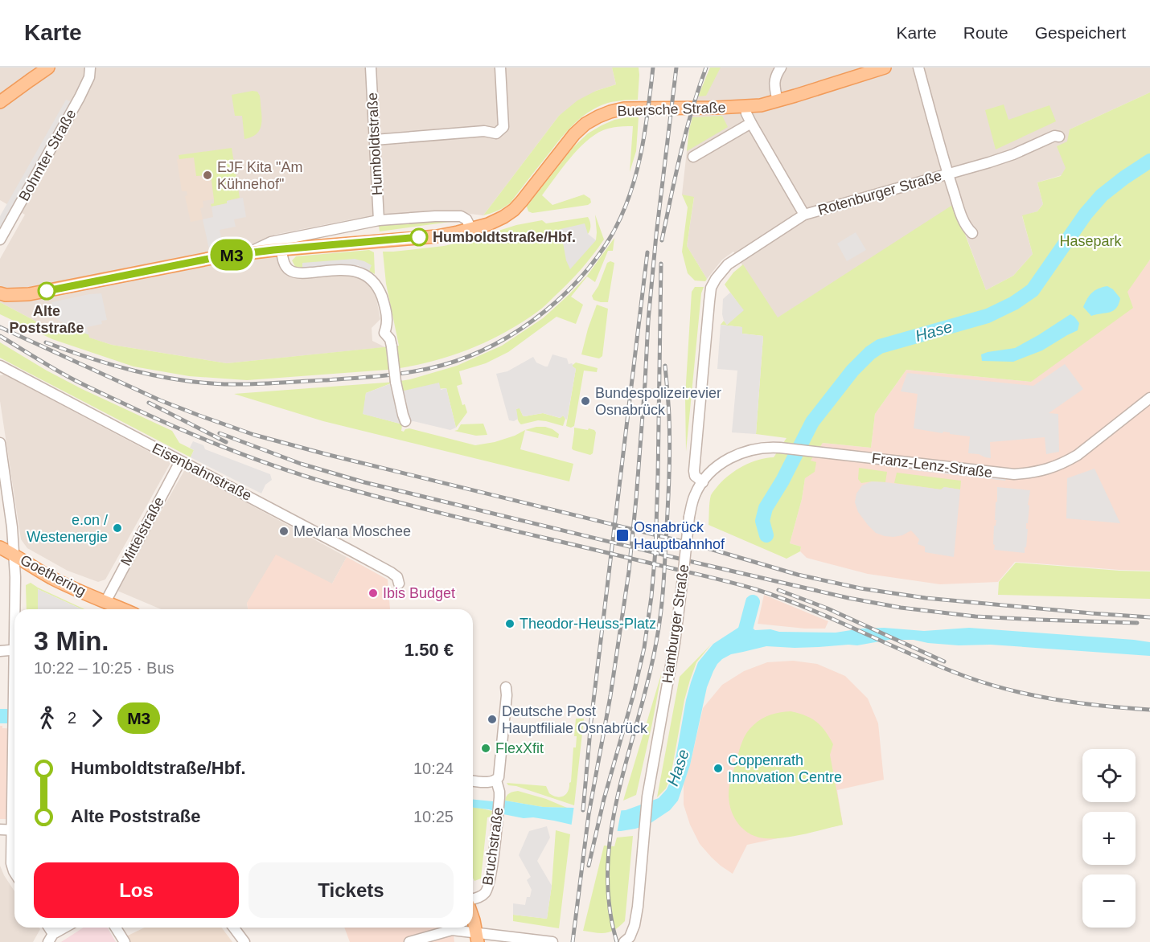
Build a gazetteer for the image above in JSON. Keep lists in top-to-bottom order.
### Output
{
  "streets": {
    "main road": ["Buersche Straße", "Goethering"],
    "street": [
      "Humboldtstraße",
      "Bohmter Straße",
      "Rotenburger Straße",
      "Franz-Lenz-Straße",
      "Eisenbahnstraße",
      "Mittelstraße",
      "Hamburger Straße",
      "Bruchstraße"
    ]
  },
  "crossings": [
    ["Buersche Straße", "Humboldtstraße"],
    ["Rotenburger Straße", "Franz-Lenz-Straße"],
    ["Rotenburger Straße", "Hamburger Straße"],
    ["Franz-Lenz-Straße", "Hamburger Straße"],
    ["Eisenbahnstraße", "Mittelstraße"],
    ["Mittelstraße", "Goethering"]
  ],
  "water": ["Hase"],
  "parks": ["Hasepark"],
  "places": {
    "other": [
      "EJF Kita \"Am Kühnehof\"",
      "Humboldtstraße/Hbf.",
      "Alte Poststraße",
      "Bundespolizeirevier Osnabrück",
      "e.on / Westenergie",
      "Mevlana Moschee",
      "Ibis Budget",
      "Theodor-Heuss-Platz",
      "Deutsche Post Hauptfiliale Osnabrück",
      "FlexXfit",
      "Coppenrath Innovation Centre"
    ],
    "transit": ["Osnabrück Hauptbahnhof"]
  },
  "lines": ["bus line M3"],
  "page": {
    "header": "Karte",
    "nav": ["Karte", "Route", "Gespeichert"],
    "on_map": "M3",
    "heading": ["3 Min.", "10:22 – 10:25 · Bus", "1.50 €"],
    "legs": ["2", "M3"],
    "list": [
      {
        "name": "Humboldtstraße/Hbf.",
        "value": "10:24"
      },
      {
        "name": "Alte Poststraße",
        "value": "10:25"
      }
    ],
    "map_buttons": ["+", "−"],
    "buttons": ["Los", "Tickets"]
  }
}
